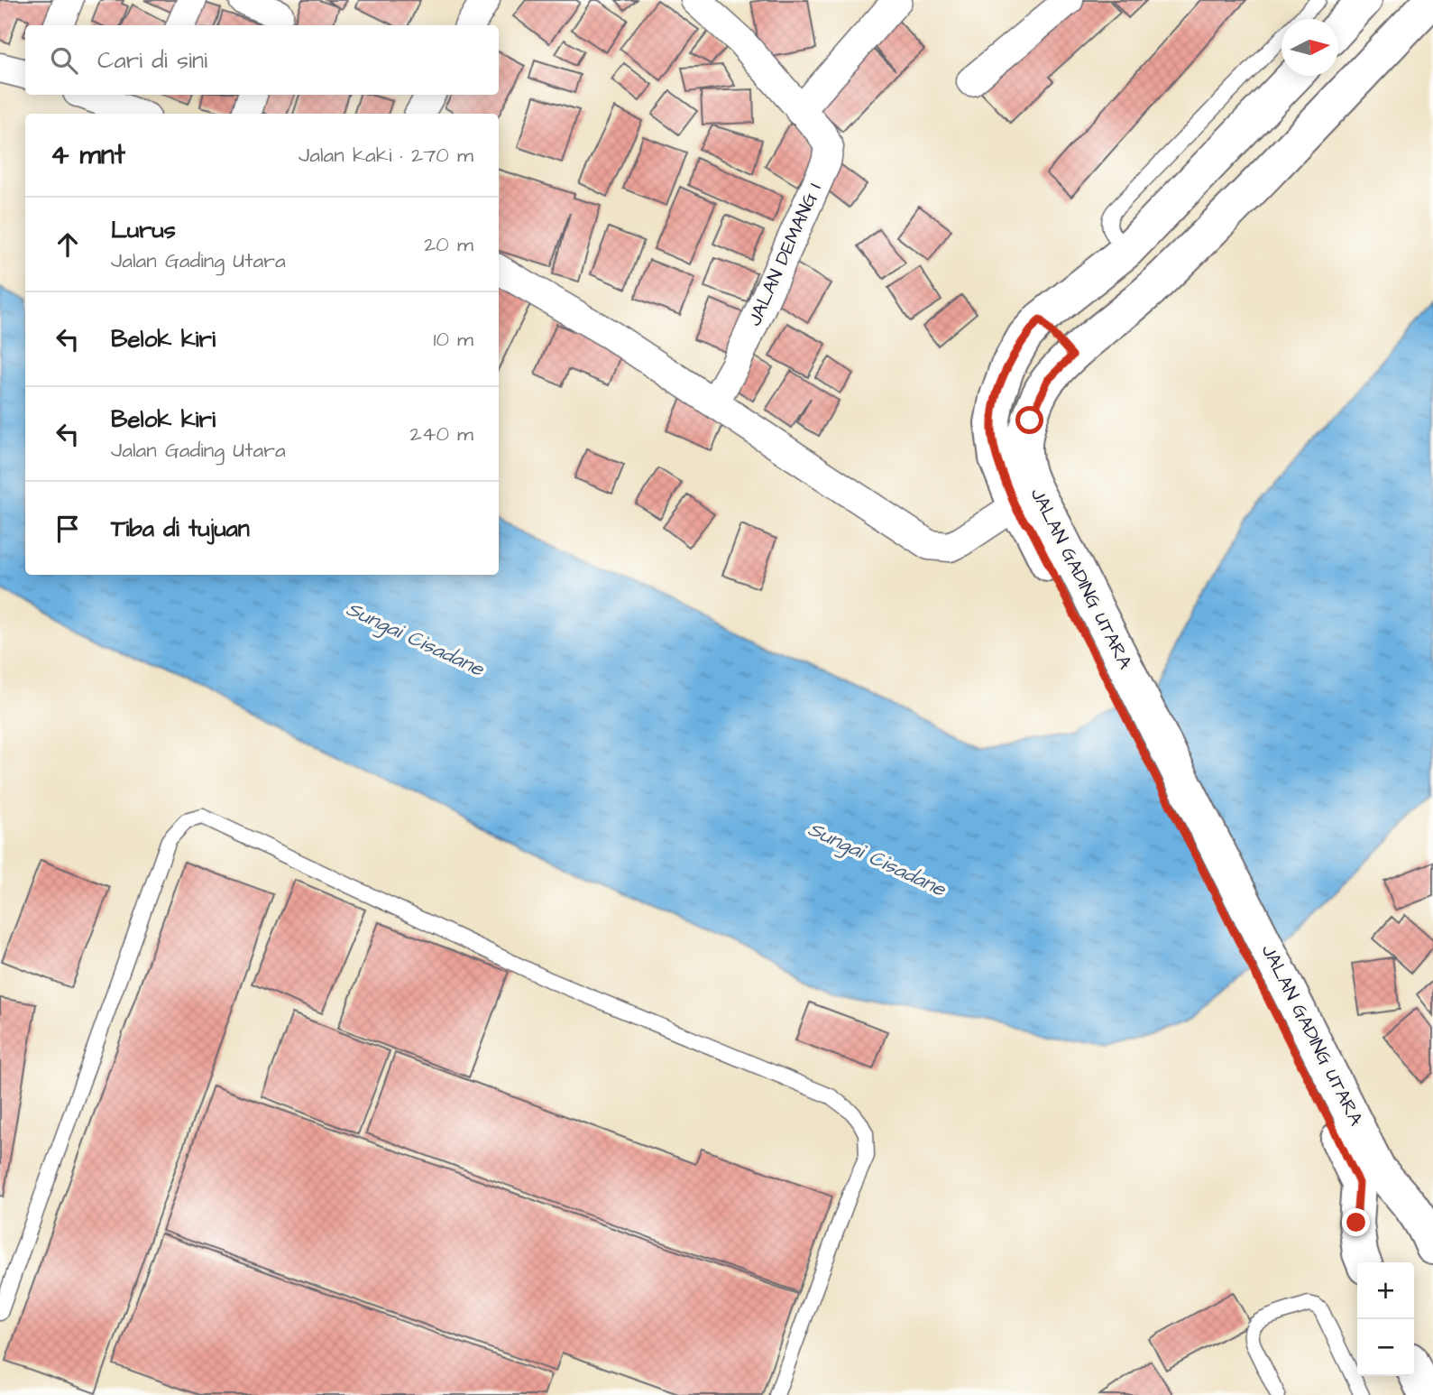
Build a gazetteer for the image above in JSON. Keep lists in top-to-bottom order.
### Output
{
  "streets": {
    "main road": ["JALAN GADING UTARA"],
    "street": ["JALAN DEMANG I"]
  },
  "water": ["Sungai Cisadane"],
  "north": "right",
  "page": {
    "search": "Cari di sini",
    "heading": ["4 mnt", "Jalan kaki · 270 m"],
    "list": [
      ["Lurus", "Jalan Gading Utara", "20 m"],
      ["Belok kiri", "10 m"],
      ["Belok kiri", "Jalan Gading Utara", "240 m"],
      "Tiba di tujuan"
    ],
    "map_buttons": ["+", "−"]
  }
}
